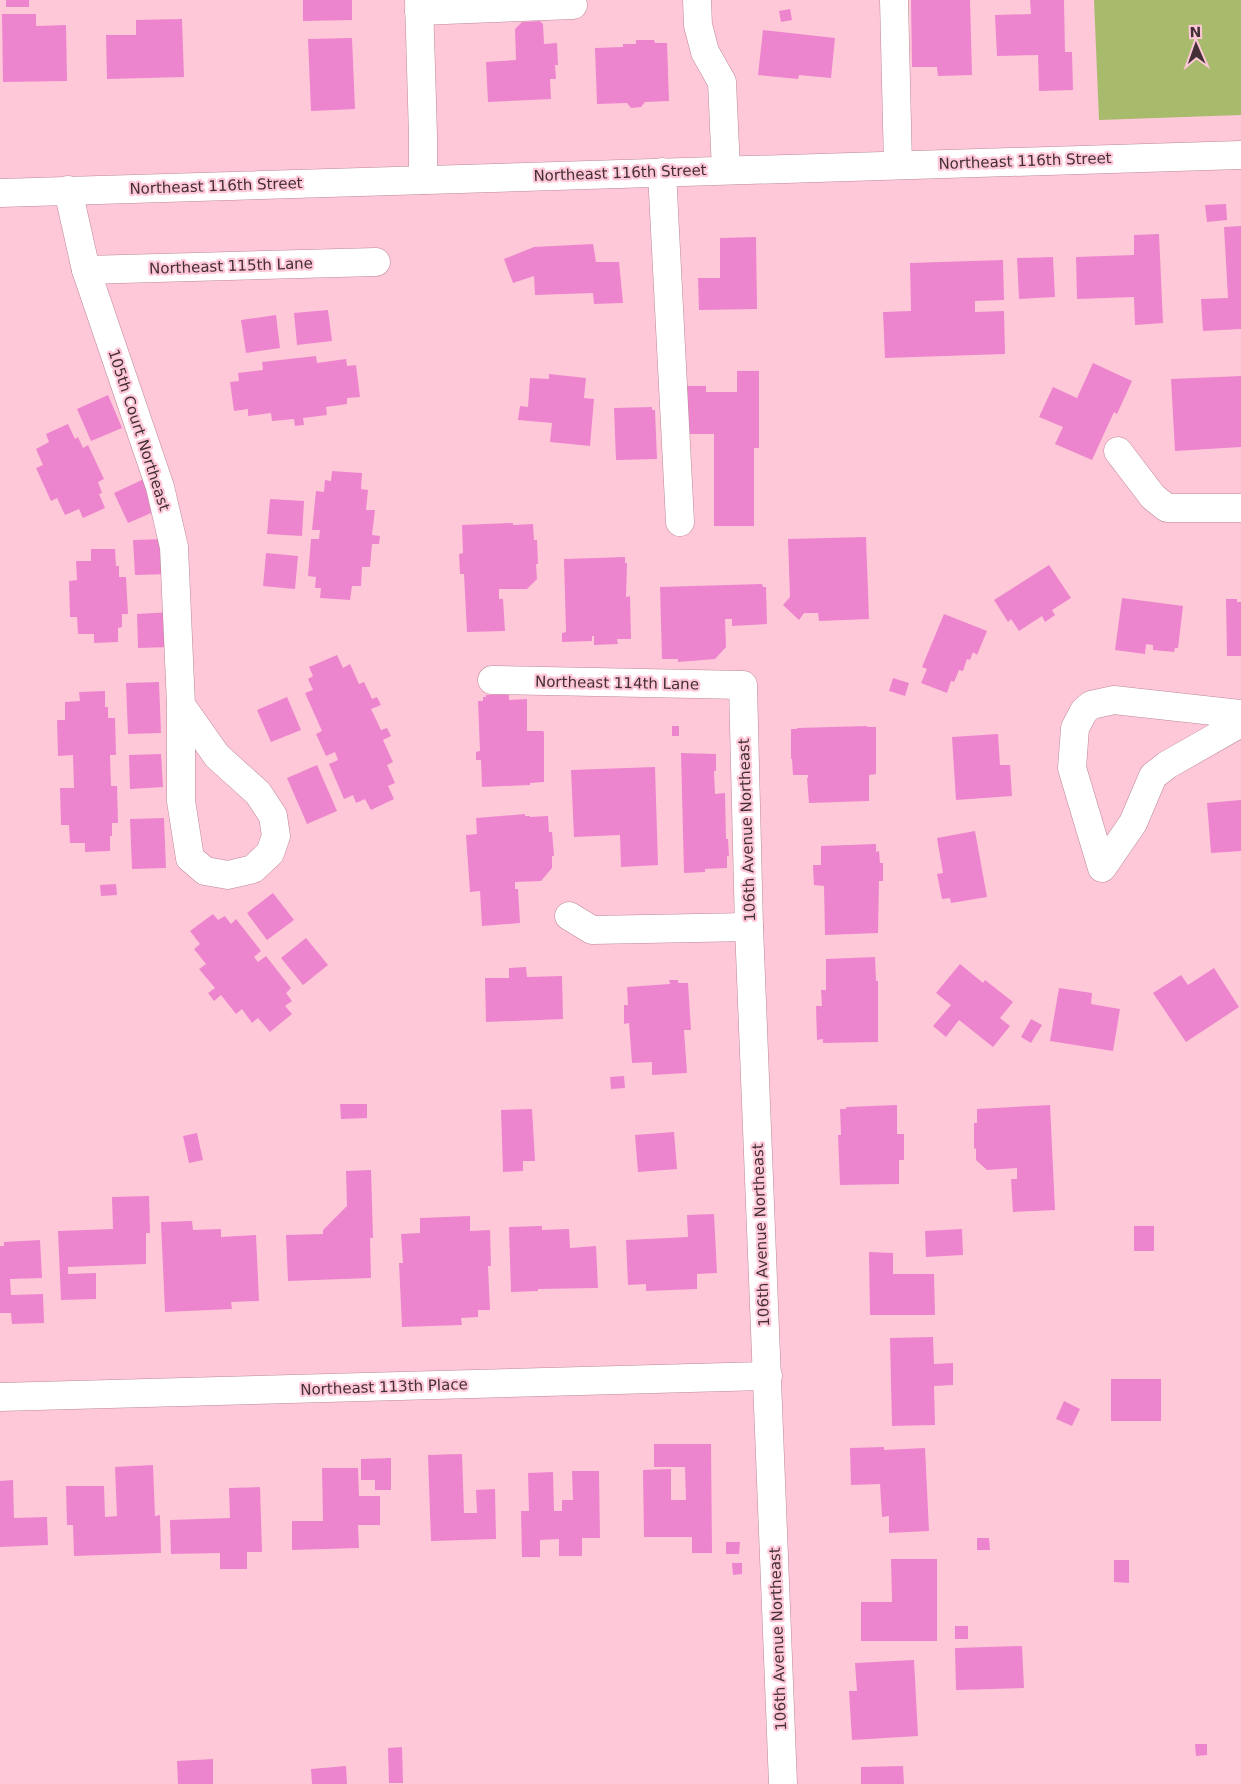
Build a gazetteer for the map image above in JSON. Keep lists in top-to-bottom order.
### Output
{
  "streets": {
    "street": [
      "Northeast 116th Street",
      "Northeast 115th Lane",
      "105th Court Northeast",
      "Northeast 114th Lane",
      "106th Avenue Northeast",
      "Northeast 113th Place"
    ]
  },
  "crossings": [
    ["Northeast 116th Street", "105th Court Northeast"],
    ["Northeast 115th Lane", "105th Court Northeast"],
    ["Northeast 114th Lane", "106th Avenue Northeast"],
    ["106th Avenue Northeast", "Northeast 113th Place"]
  ],
  "north": "top"
}
